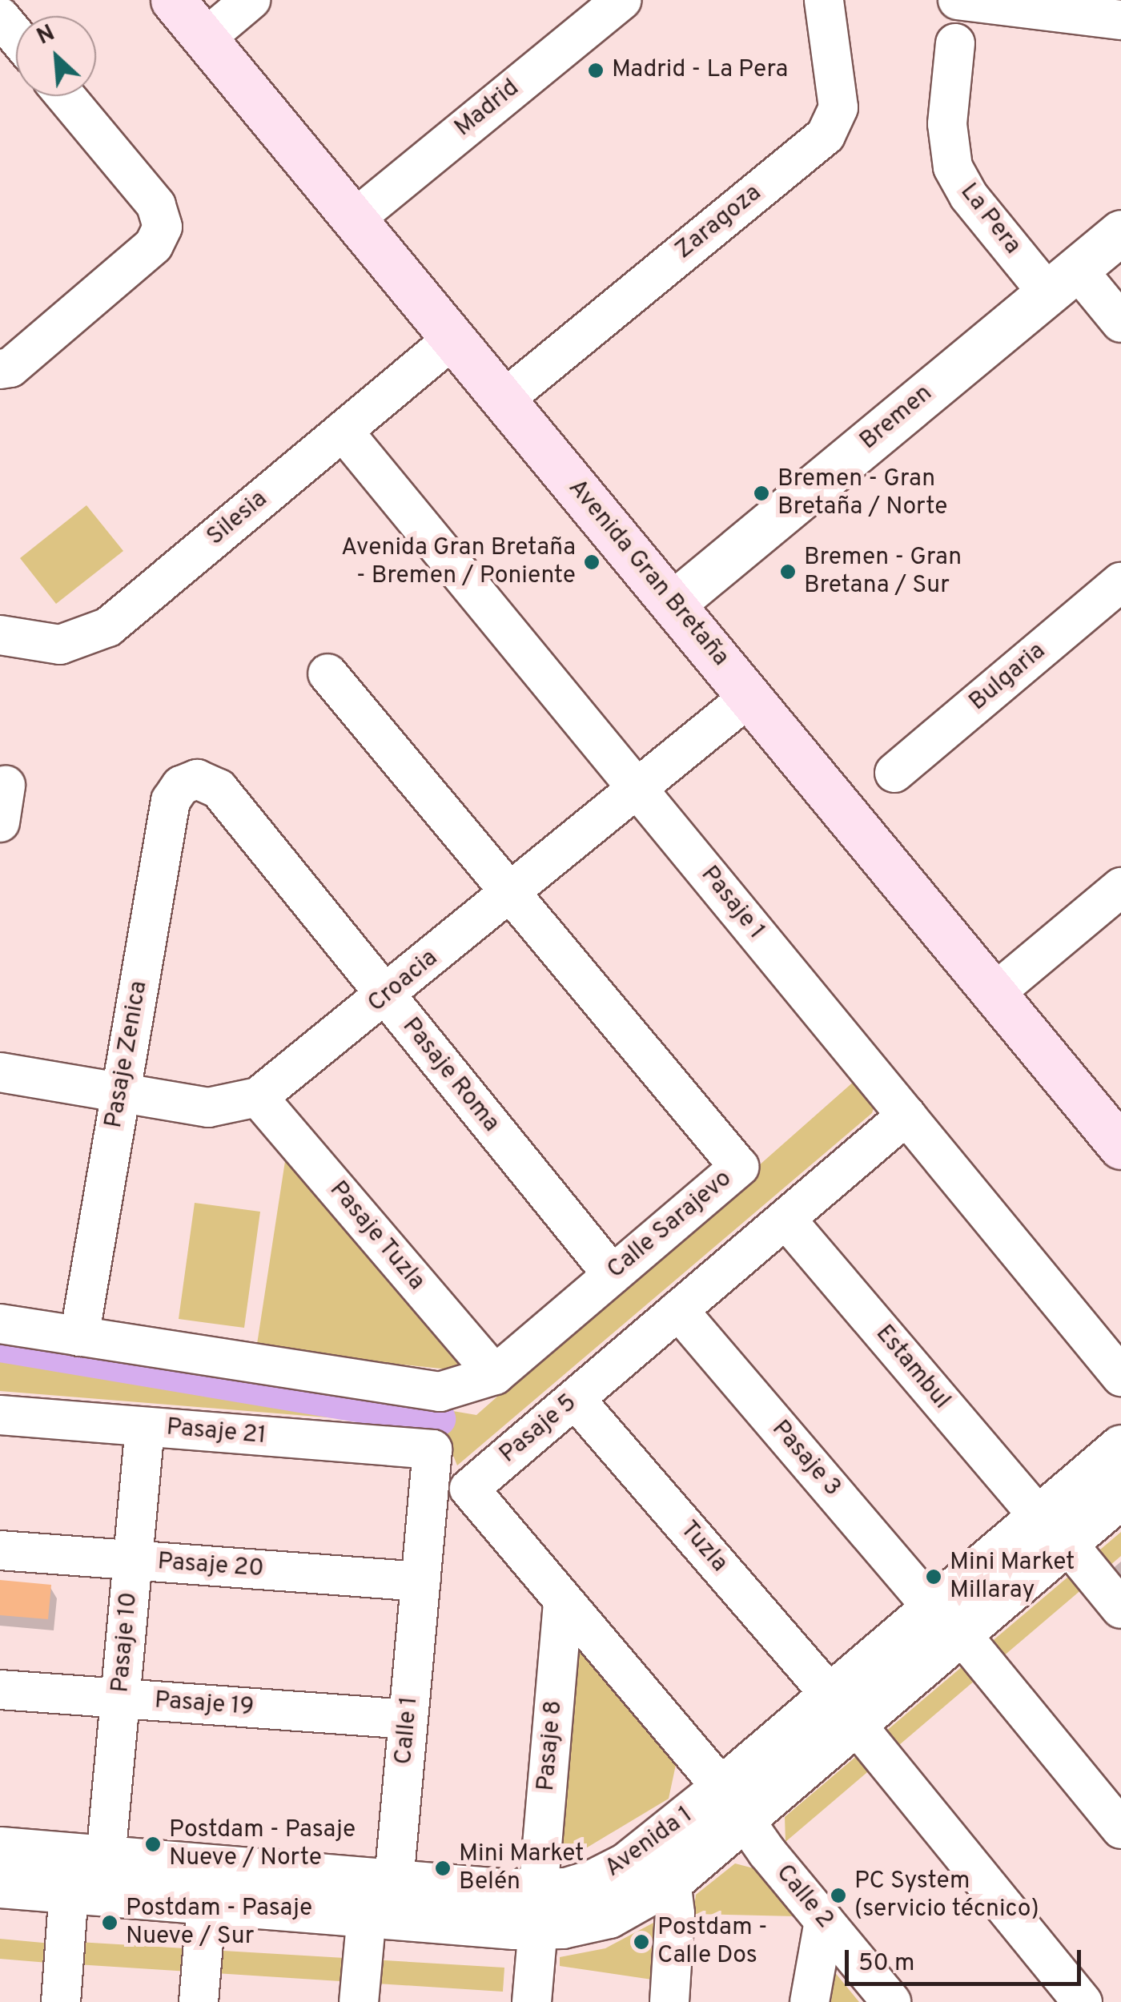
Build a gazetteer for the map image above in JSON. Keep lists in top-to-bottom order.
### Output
{
  "streets": {
    "main road": ["Avenida Gran Bretaña"],
    "street": [
      "Madrid",
      "La Pera",
      "Zaragoza",
      "Bremen",
      "Silesia",
      "Bulgaria",
      "Pasaje 1",
      "Croacia",
      "Pasaje Zenica",
      "Pasaje Roma",
      "Calle Sarajevo",
      "Pasaje Tuzla",
      "Estambul",
      "Pasaje 5",
      "Pasaje 21",
      "Pasaje 3",
      "Tuzla",
      "Pasaje 20",
      "Pasaje 10",
      "Pasaje 19",
      "Calle 1",
      "Pasaje 8",
      "Avenida 1",
      "Calle 2"
    ]
  },
  "crossings": [
    ["Madrid", "Avenida Gran Bretaña"],
    ["La Pera", "Bremen"],
    ["Zaragoza", "Avenida Gran Bretaña"],
    ["Bremen", "Avenida Gran Bretaña"],
    ["Silesia", "Avenida Gran Bretaña"],
    ["Silesia", "Pasaje 1"],
    ["Avenida Gran Bretaña", "Croacia"],
    ["Pasaje 1", "Croacia"],
    ["Pasaje 1", "Pasaje 5"],
    ["Croacia", "Pasaje Zenica"],
    ["Croacia", "Pasaje Roma"],
    ["Croacia", "Calle Sarajevo"],
    ["Croacia", "Pasaje Tuzla"],
    ["Pasaje Zenica", "Pasaje Roma"],
    ["Pasaje Zenica", "Calle Sarajevo"],
    ["Pasaje Roma", "Calle Sarajevo"],
    ["Calle Sarajevo", "Pasaje Tuzla"],
    ["Estambul", "Pasaje 5"],
    ["Estambul", "Avenida 1"],
    ["Pasaje 5", "Pasaje 3"],
    ["Pasaje 5", "Tuzla"],
    ["Pasaje 21", "Pasaje 10"],
    ["Pasaje 21", "Calle 1"],
    ["Pasaje 3", "Avenida 1"],
    ["Tuzla", "Avenida 1"],
    ["Pasaje 20", "Pasaje 10"],
    ["Pasaje 20", "Calle 1"],
    ["Pasaje 10", "Pasaje 19"],
    ["Pasaje 10", "Avenida 1"],
    ["Pasaje 19", "Calle 1"],
    ["Calle 1", "Avenida 1"],
    ["Pasaje 8", "Avenida 1"],
    ["Avenida 1", "Calle 2"]
  ],
  "places": [
    "Madrid - La Pera",
    "Bremen - Gran Bretaña / Norte",
    "Avenida Gran Bretaña - Bremen / Poniente",
    "Bremen - Gran Bretana / Sur",
    "Mini Market Millaray",
    "Postdam - Pasaje Nueve / Norte",
    "Mini Market Belén",
    "PC System (servicio técnico)",
    "Postdam - Pasaje Nueve / Sur",
    "Postdam - Calle Dos"
  ],
  "scale_bar": "50 m",
  "north": "top left"
}
